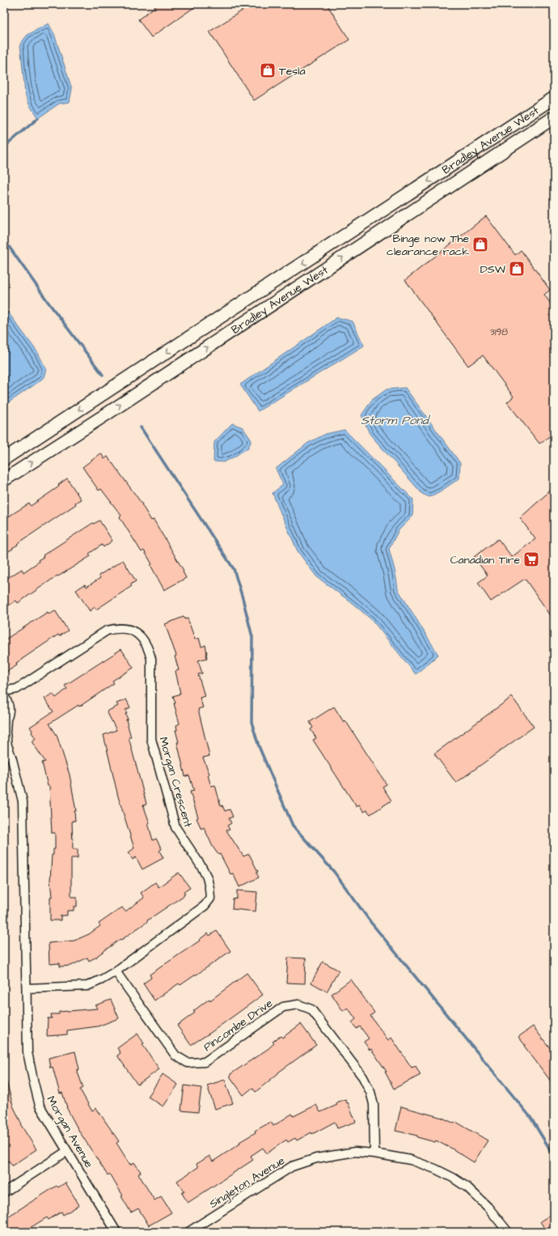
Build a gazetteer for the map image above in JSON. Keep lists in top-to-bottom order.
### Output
{
  "streets": {
    "main road": ["Bradley Avenue West"],
    "street": [
      "Morgan Crescent",
      "Pincombe Drive",
      "Morgan Avenue",
      "Singleton Avenue"
    ]
  },
  "crossings": [
    ["Morgan Crescent", "Pincombe Drive"],
    ["Morgan Crescent", "Morgan Avenue"],
    ["Pincombe Drive", "Singleton Avenue"]
  ],
  "water": ["Storm Pond"],
  "places": {
    "shop": ["Tesla", "Binge now The clearance rack", "DSW"],
    "supermarket": ["Canadian Tire"]
  },
  "house_numbers": ["3198"]
}
